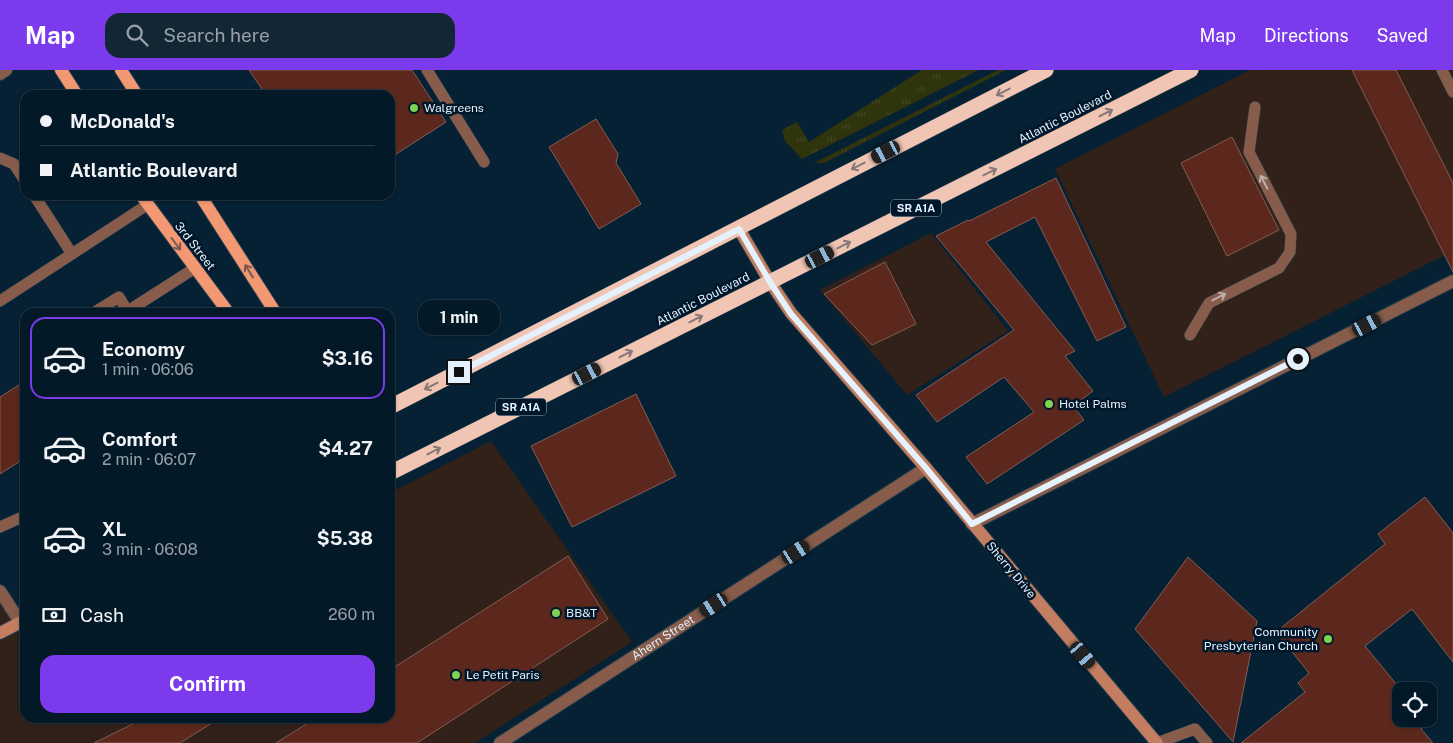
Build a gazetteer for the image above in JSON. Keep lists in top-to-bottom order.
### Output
{
  "streets": {
    "highway": ["Atlantic Boulevard", "SR A1A"],
    "main road": ["3rd Street"],
    "street": ["Sherry Drive", "Ahern Street"]
  },
  "crossings": [
    ["Atlantic Boulevard", "Sherry Drive"],
    ["Sherry Drive", "Ahern Street"]
  ],
  "places": [
    "Walgreens",
    "Hotel Palms",
    "BB&T",
    "Community Presbyterian Church",
    "Le Petit Paris"
  ],
  "page": {
    "header": "Map",
    "search": "Search here",
    "nav": ["Map", "Directions", "Saved"],
    "banner": ["McDonald's", "Atlantic Boulevard"],
    "bubble": "1 min",
    "list": [
      {
        "name": "Economy",
        "note": "1 min · 06:06",
        "value": "$3.16"
      },
      {
        "name": "Comfort",
        "note": "2 min · 06:07",
        "value": "$4.27"
      },
      {
        "name": "XL",
        "note": "3 min · 06:08",
        "value": "$5.38"
      }
    ],
    "pay": ["Cash", "260 m"],
    "buttons": "Confirm"
  }
}
